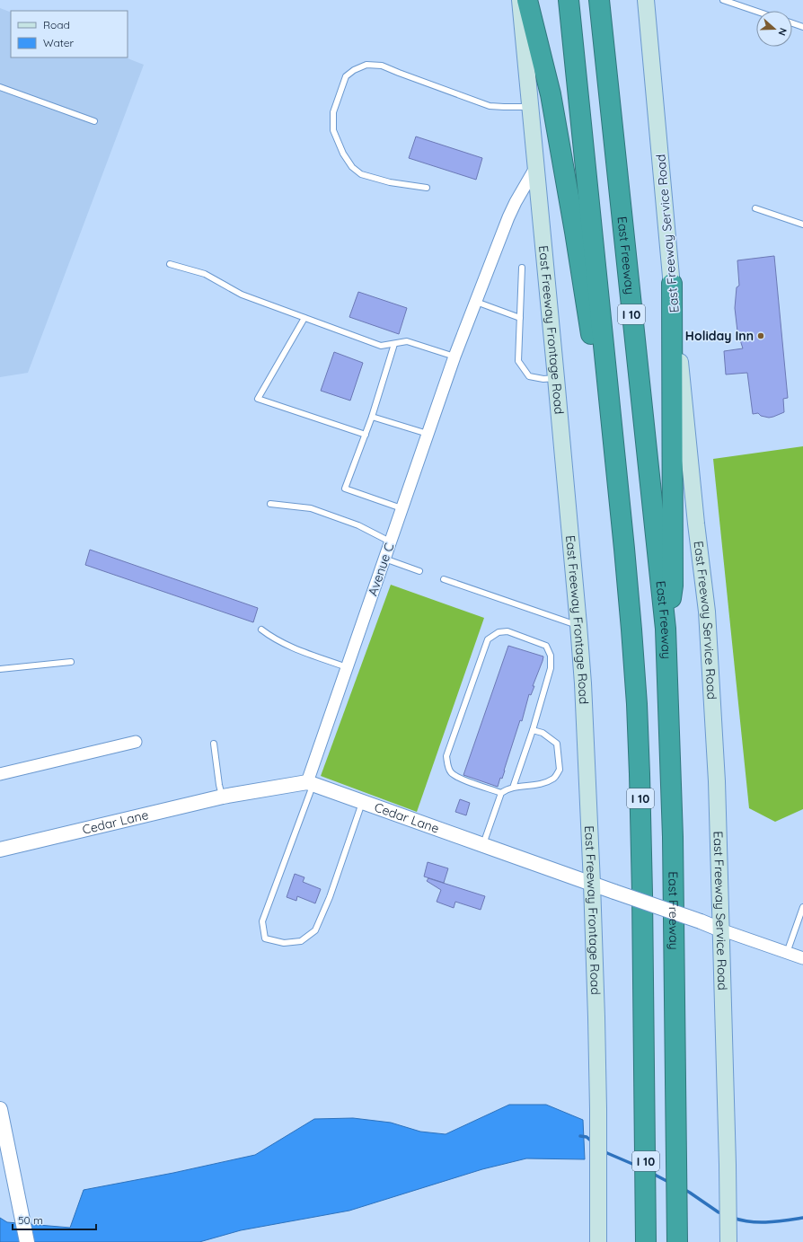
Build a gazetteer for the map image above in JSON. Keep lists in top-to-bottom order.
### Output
{
  "streets": {
    "highway": ["East Freeway", "I 10"],
    "main road": ["East Freeway Service Road", "East Freeway Frontage Road"],
    "street": ["Avenue C", "Cedar Lane"]
  },
  "crossings": [
    ["East Freeway Service Road", "Cedar Lane"],
    ["East Freeway Frontage Road", "Avenue C"],
    ["East Freeway Frontage Road", "Cedar Lane"],
    ["Avenue C", "Cedar Lane"]
  ],
  "places": ["Holiday Inn"],
  "legend": ["Road", "Water"],
  "scale_bar": "50 m",
  "north": "right"
}
